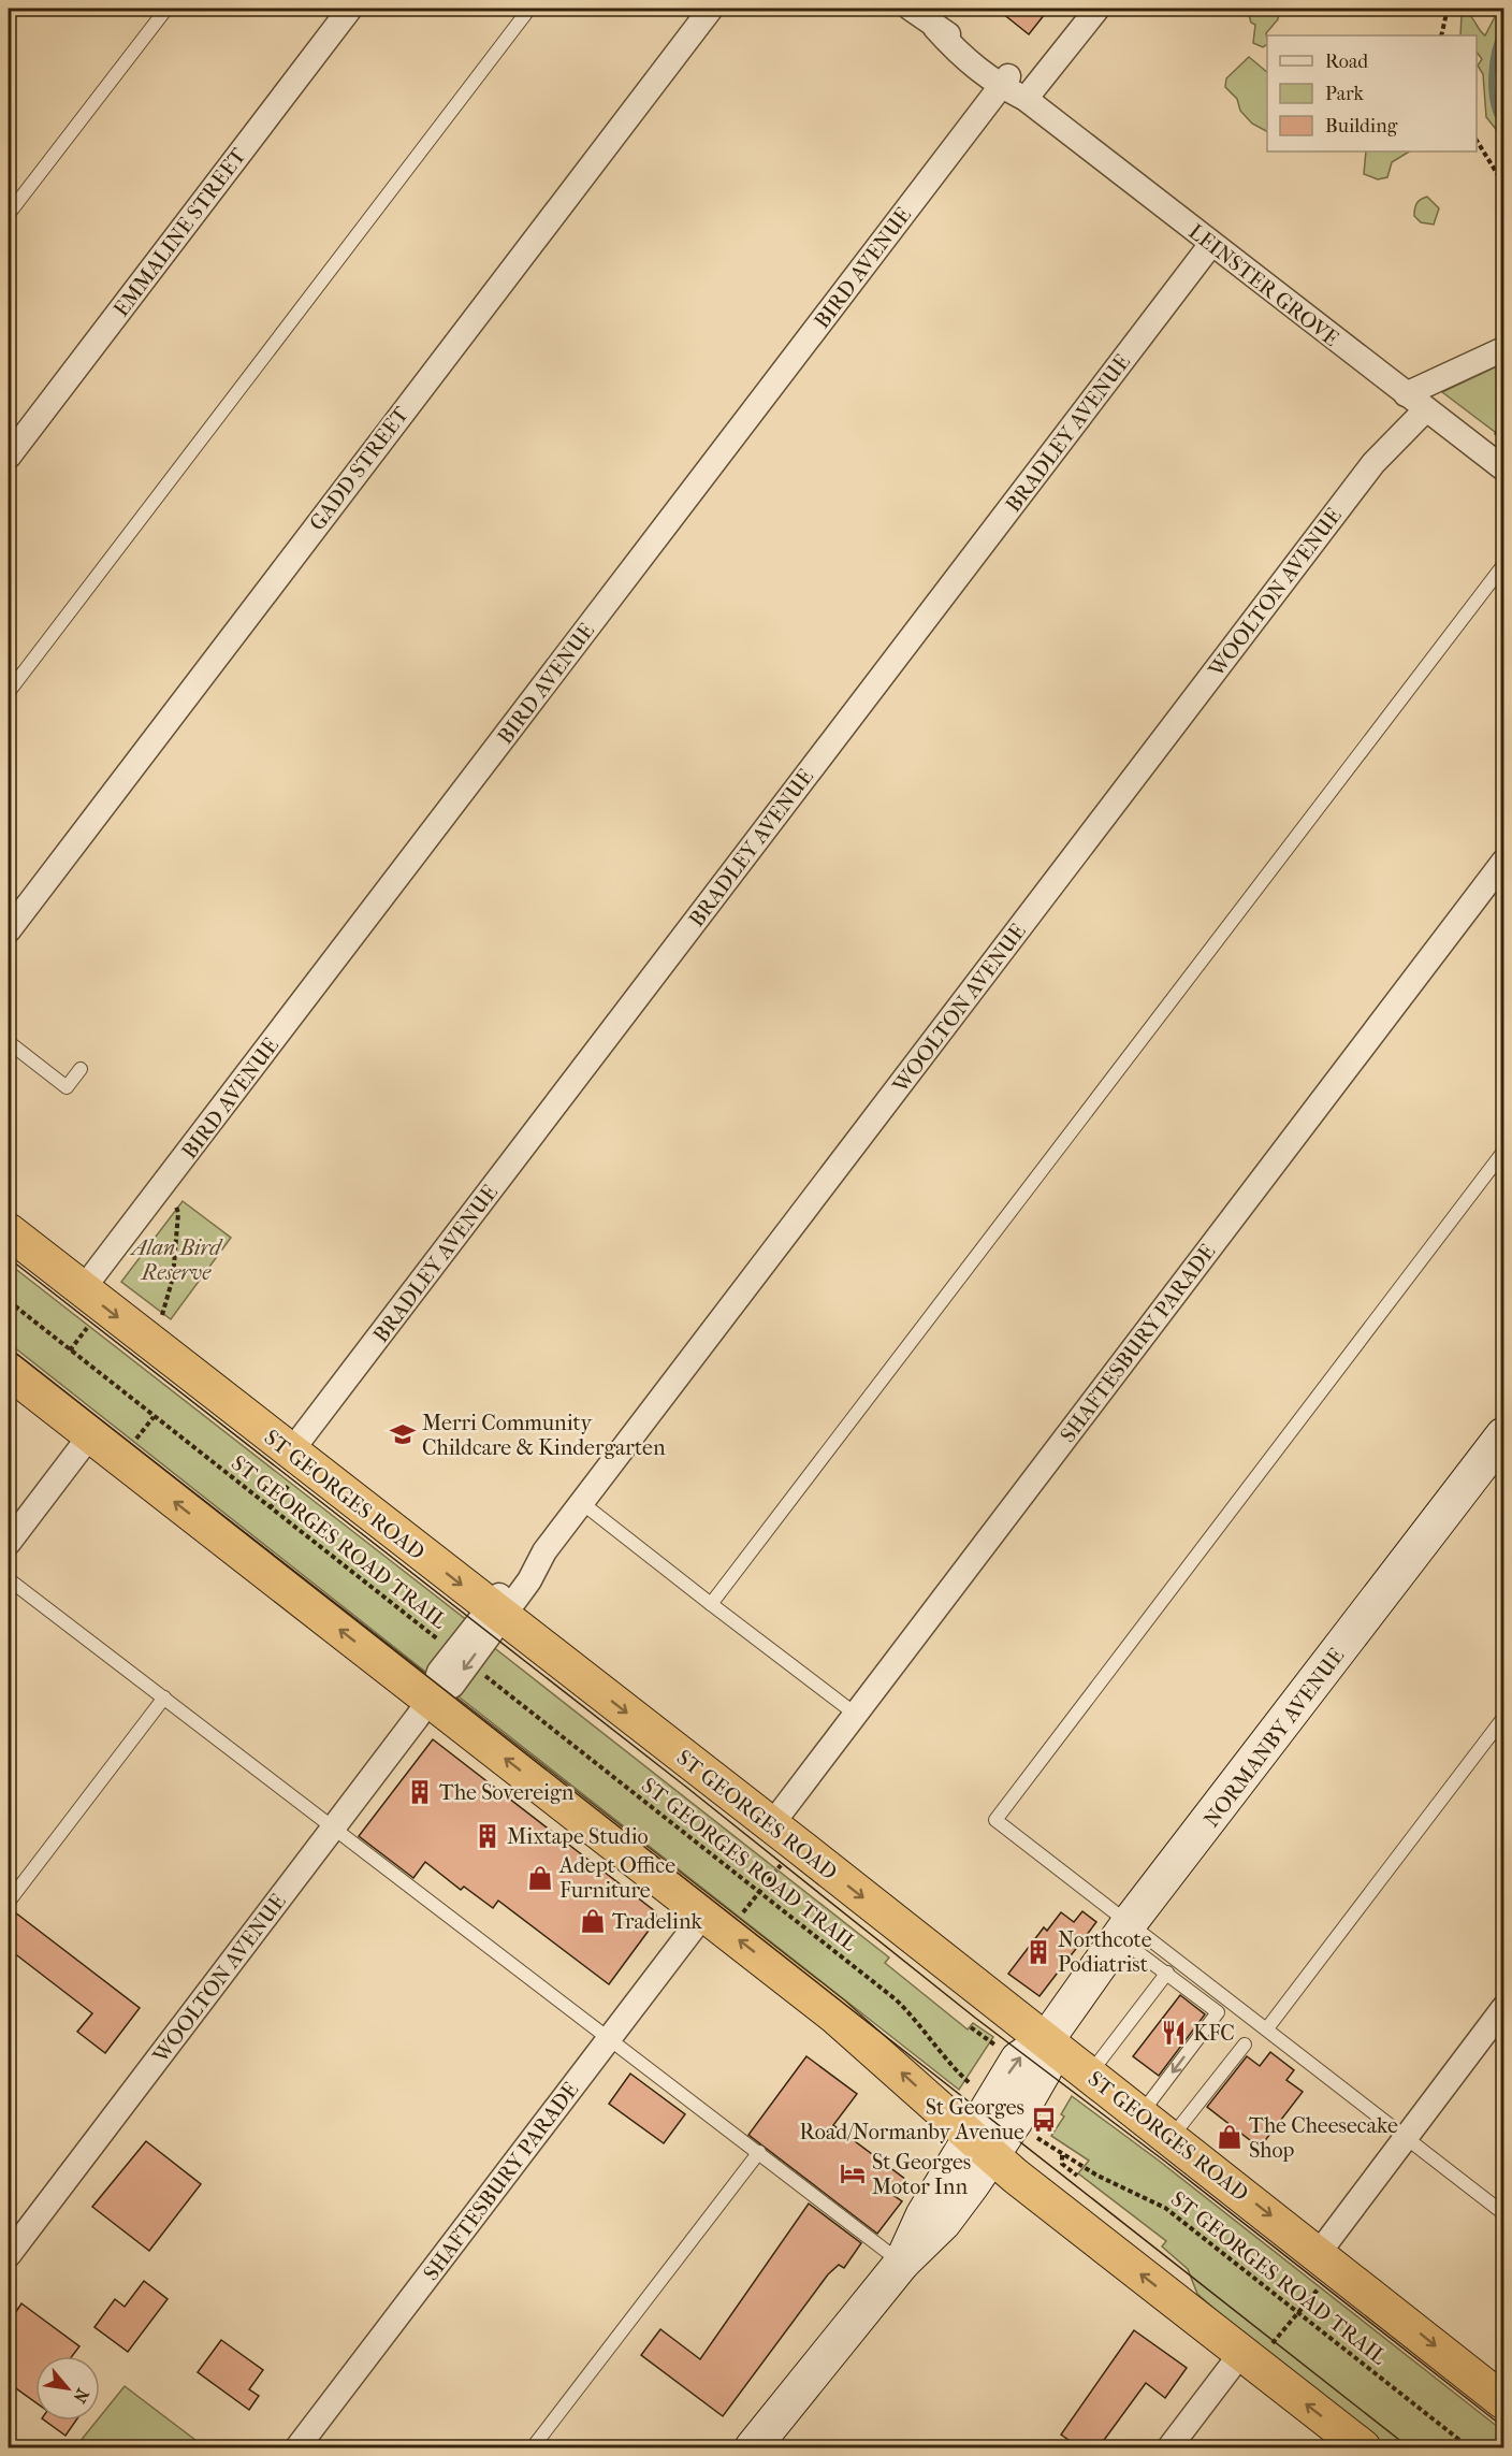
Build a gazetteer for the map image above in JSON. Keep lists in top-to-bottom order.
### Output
{
  "streets": {
    "highway": ["ST GEORGES ROAD"],
    "main road": ["NORMANBY AVENUE"],
    "street": [
      "EMMALINE STREET",
      "BIRD AVENUE",
      "LEINSTER GROVE",
      "BRADLEY AVENUE",
      "GADD STREET",
      "WOOLTON AVENUE",
      "SHAFTESBURY PARADE"
    ],
    "path": ["ST GEORGES ROAD TRAIL"]
  },
  "crossings": [
    ["BIRD AVENUE", "LEINSTER GROVE"],
    ["BIRD AVENUE", "ST GEORGES ROAD"],
    ["LEINSTER GROVE", "BRADLEY AVENUE"],
    ["LEINSTER GROVE", "WOOLTON AVENUE"],
    ["BRADLEY AVENUE", "ST GEORGES ROAD"],
    ["WOOLTON AVENUE", "ST GEORGES ROAD"],
    ["WOOLTON AVENUE", "ST GEORGES ROAD TRAIL"],
    ["SHAFTESBURY PARADE", "ST GEORGES ROAD"],
    ["ST GEORGES ROAD", "NORMANBY AVENUE"],
    ["ST GEORGES ROAD TRAIL", "NORMANBY AVENUE"]
  ],
  "parks": ["Alan Bird Reserve"],
  "places": {
    "school or university": ["Merri Community Childcare & Kindergarten"],
    "building": ["The Sovereign", "Mixtape Studio", "Northcote Podiatrist"],
    "shop": ["Adept Office Furniture", "Tradelink", "The Cheesecake Shop"],
    "restaurant": ["KFC"],
    "bus stop": ["St Georges Road/Normanby Avenue"],
    "hotel": ["St Georges Motor Inn"]
  },
  "legend": ["Road", "Park", "Building"],
  "north": "bottom right"
}
